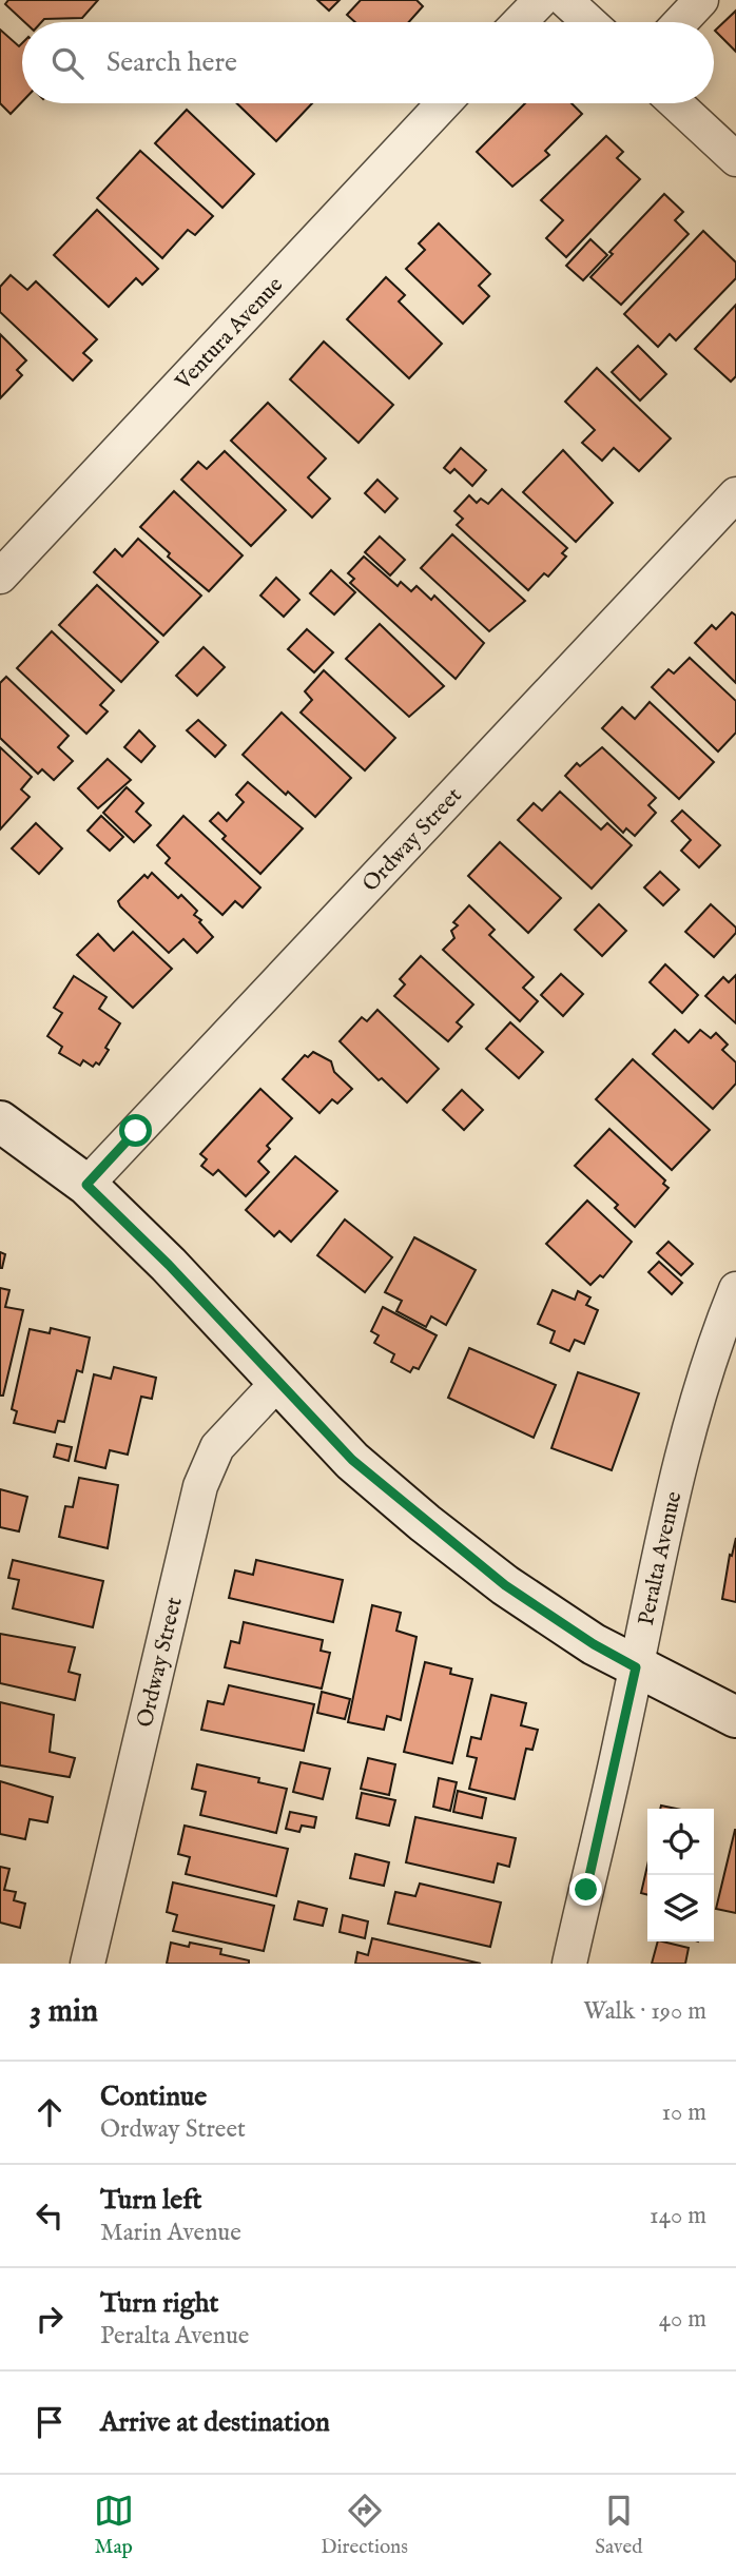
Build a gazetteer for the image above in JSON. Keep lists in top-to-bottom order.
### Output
{
  "streets": {
    "street": ["Ventura Avenue", "Ordway Street", "Peralta Avenue"]
  },
  "page": {
    "search": "Search here",
    "heading": ["3 min", "Walk · 190 m"],
    "list": [
      ["Continue", "Ordway Street", "10 m"],
      ["Turn left", "Marin Avenue", "140 m"],
      ["Turn right", "Peralta Avenue", "40 m"],
      "Arrive at destination"
    ],
    "nav": ["Map", "Directions", "Saved"]
  }
}
